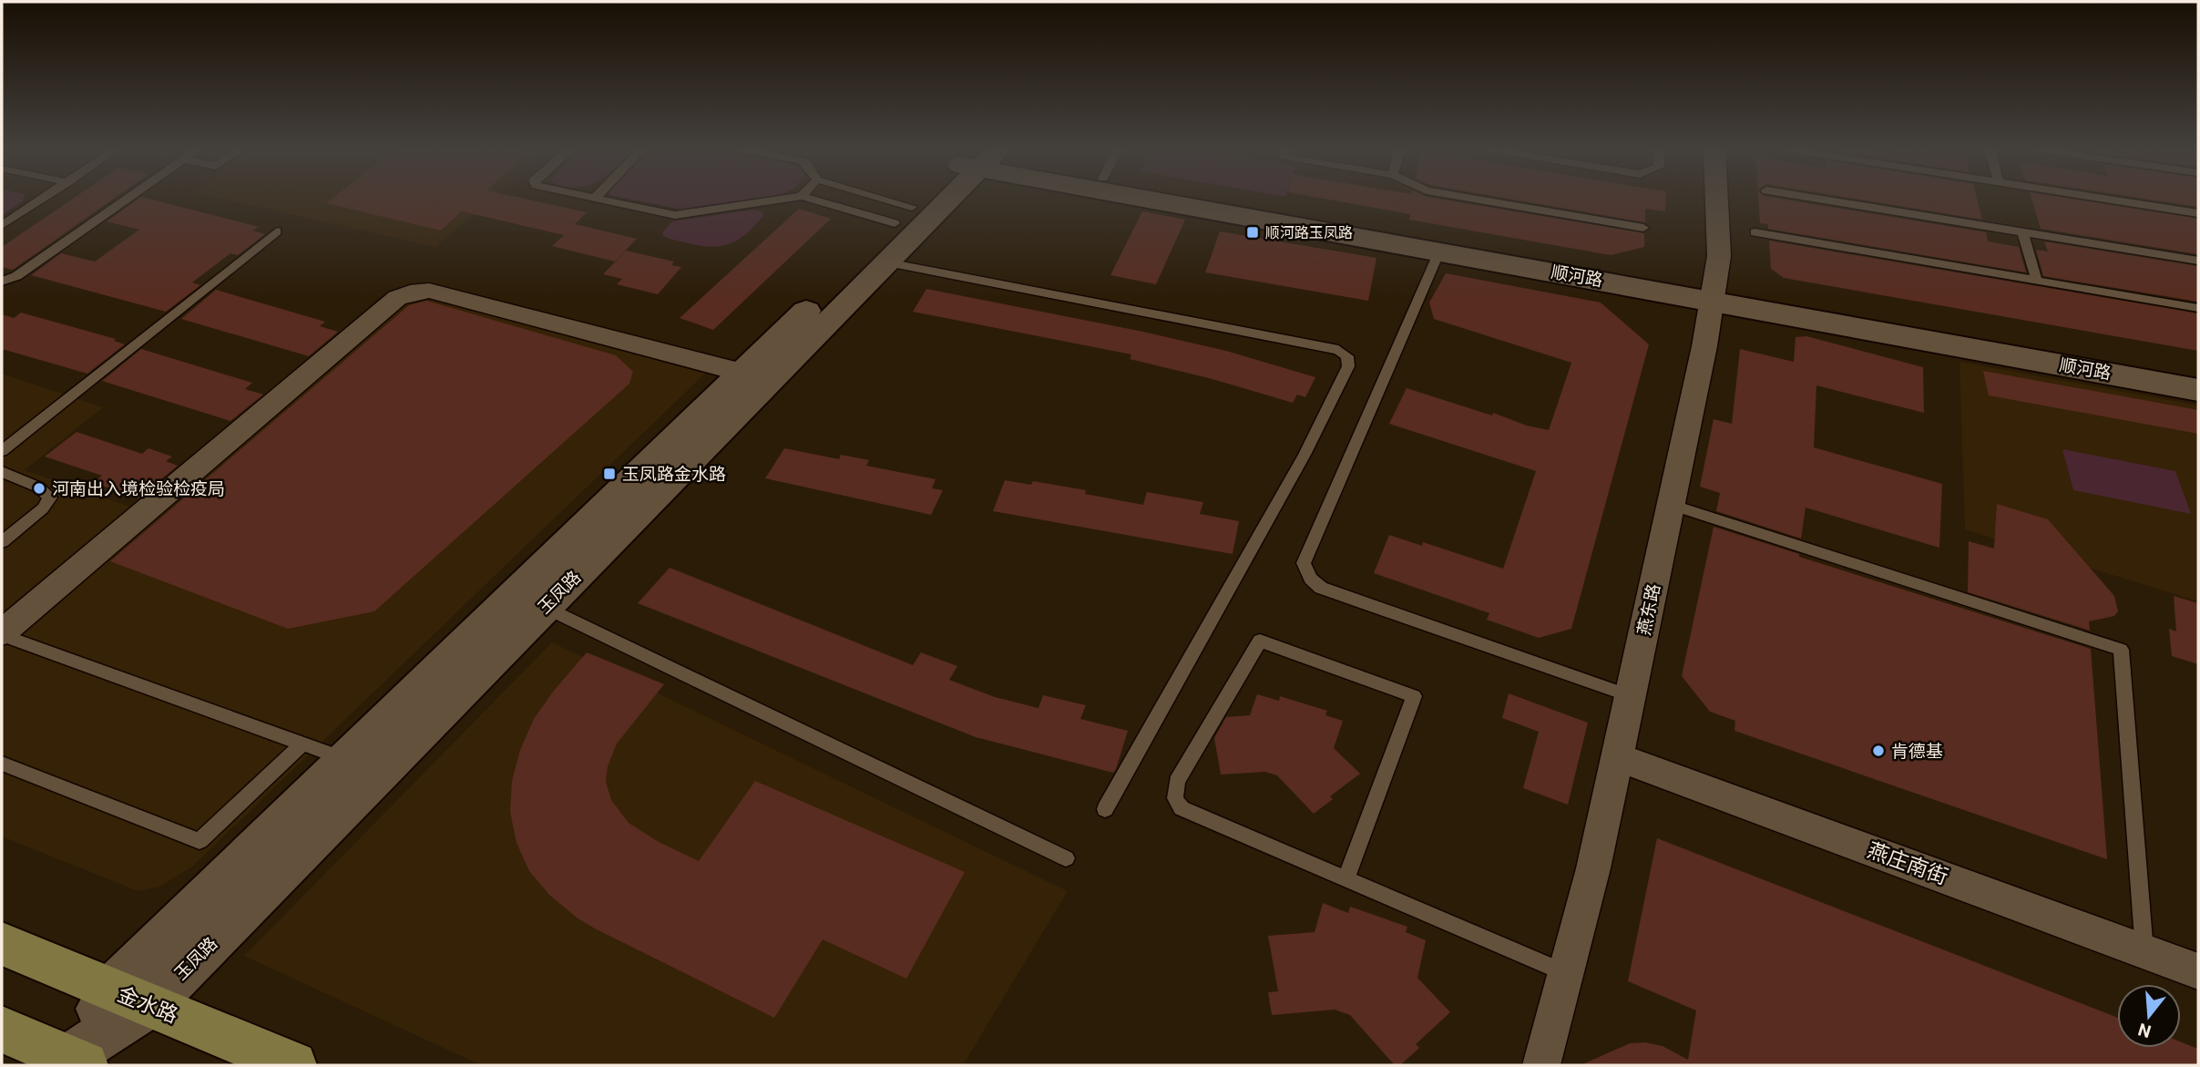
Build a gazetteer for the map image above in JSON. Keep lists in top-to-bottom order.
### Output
{
  "streets": {
    "main road": ["金水路"],
    "street": [
      "顺河路",
      "玉凤路",
      "燕东路",
      "燕庄南街"
    ]
  },
  "crossings": [
    ["顺河路", "燕东路"],
    ["玉凤路", "金水路"],
    ["燕东路", "燕庄南街"]
  ],
  "places": {
    "transit": ["顺河路玉凤路", "玉凤路金水路"],
    "other": ["河南出入境检验检疫局", "肯德基"]
  },
  "north": "bottom"
}
